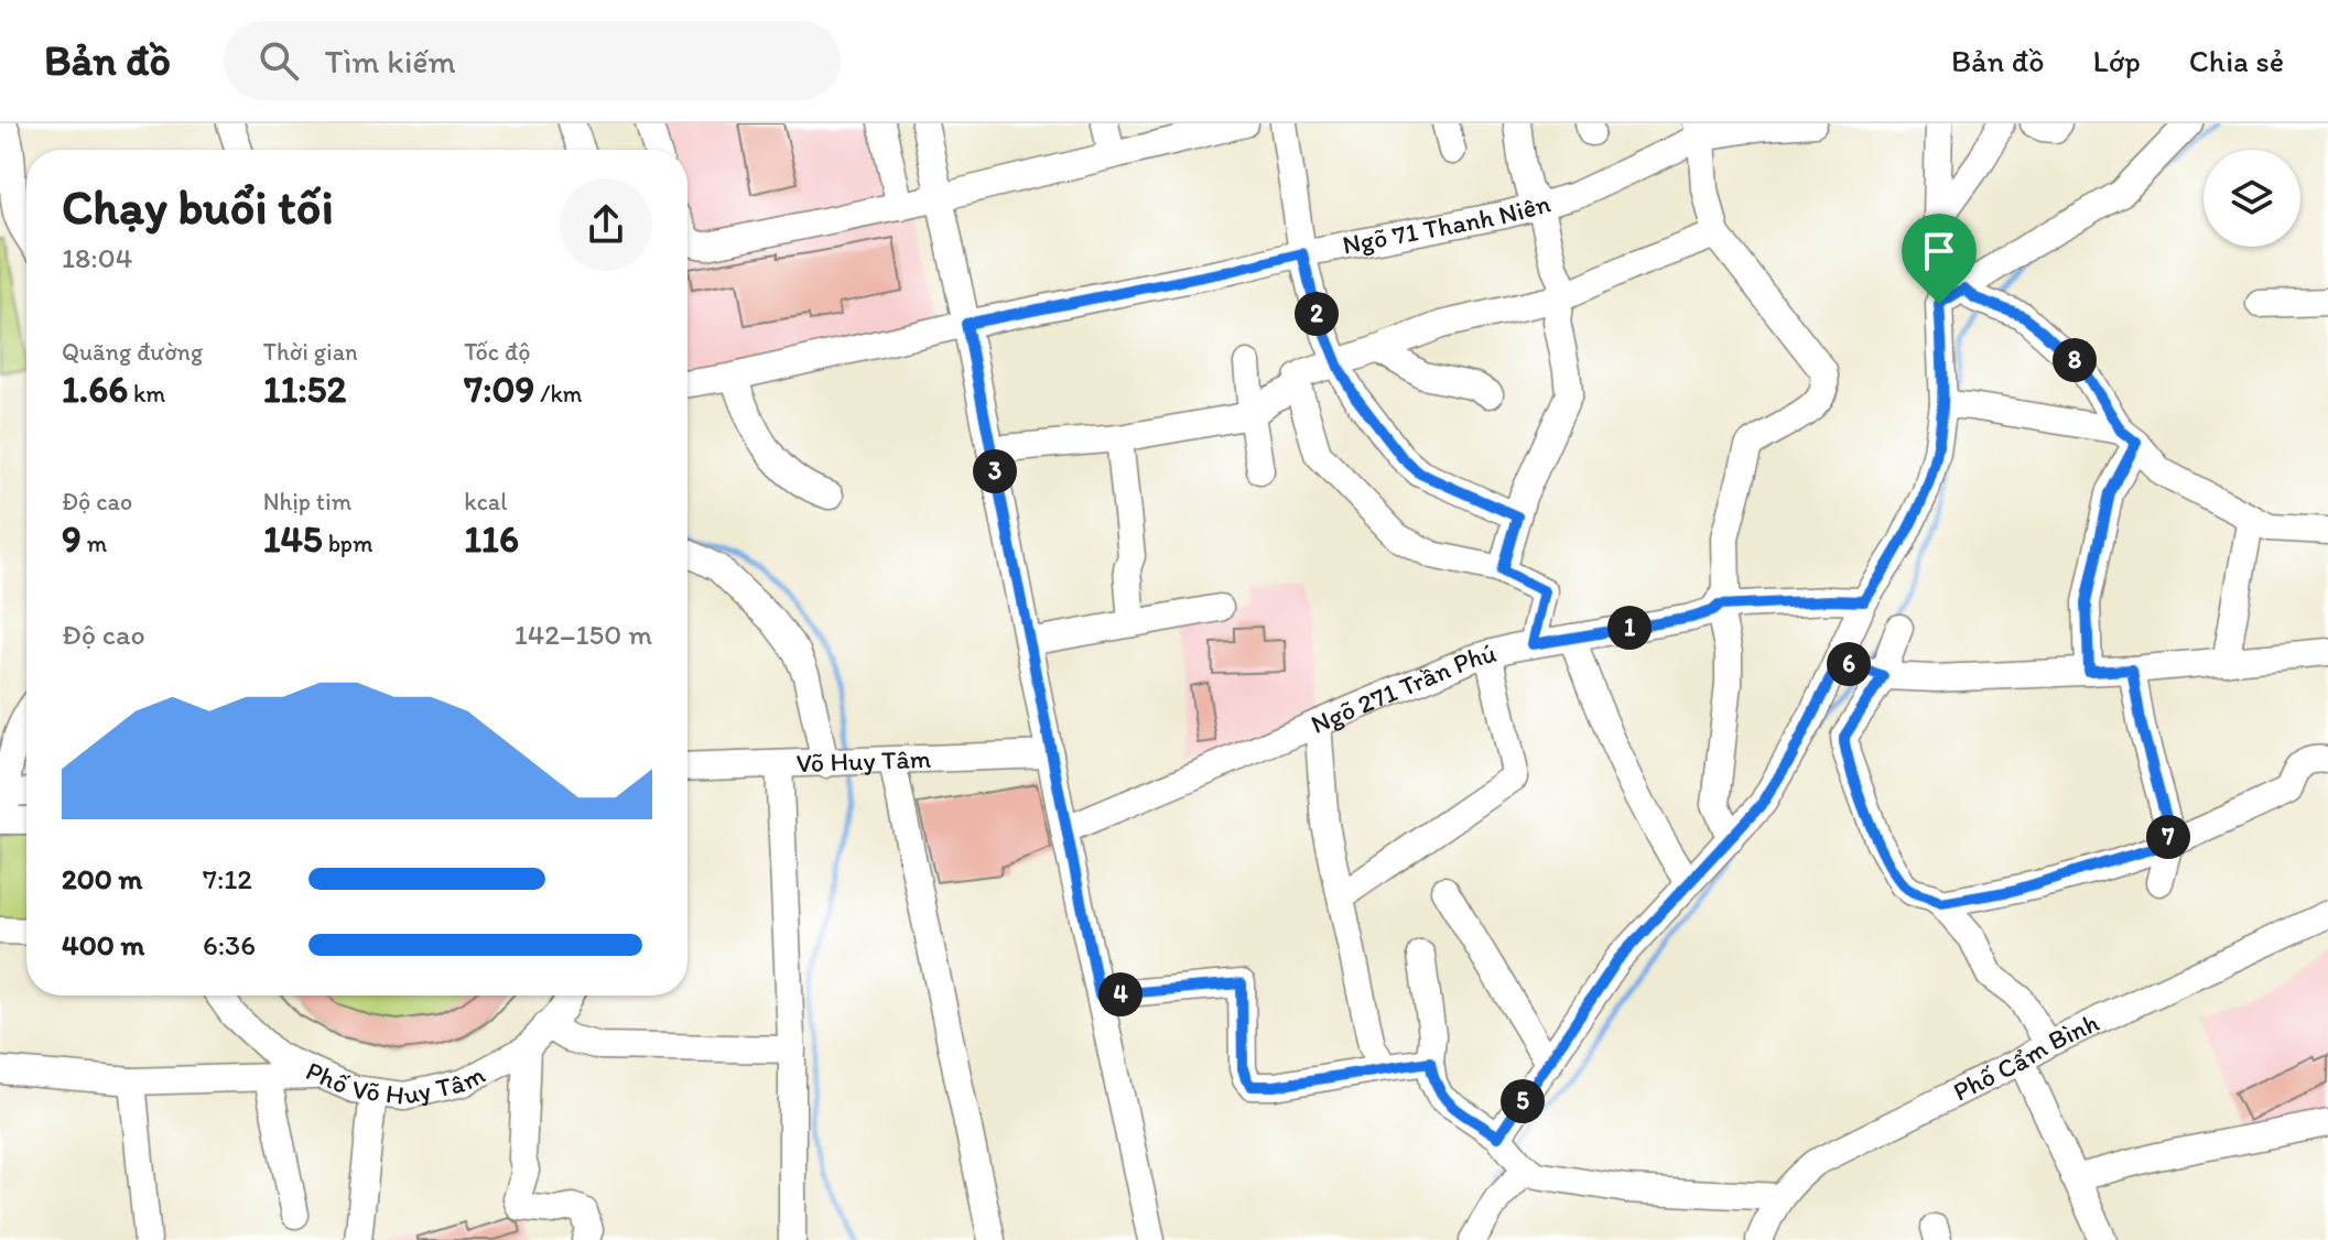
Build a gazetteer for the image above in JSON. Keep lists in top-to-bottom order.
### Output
{
  "streets": {
    "street": [
      "Ngõ 71 Thanh Niên",
      "Ngõ 271 Trần Phú",
      "Võ Huy Tâm",
      "Phố Cẩm Bình",
      "Phố Võ Huy Tâm"
    ]
  },
  "page": {
    "header": "Bản đồ",
    "search": "Tìm kiếm",
    "nav": ["Bản đồ", "Lớp", "Chia sẻ"],
    "heading": ["Chạy buổi tối", "18:04"],
    "pins": [
      "2",
      "8",
      "3",
      "1",
      "6",
      "7",
      "4",
      "5"
    ],
    "stats": [
      ["Quãng đường", "1.66 km"],
      ["Thời gian", "11:52"],
      ["Tốc độ", "7:09 /km"],
      ["Độ cao", "9 m"],
      ["Nhịp tim", "145 bpm"],
      ["kcal", "116"]
    ],
    "chart": ["Độ cao", "142–150 m"],
    "list": [
      {
        "name": "200 m",
        "note": "7:12"
      },
      {
        "name": "400 m",
        "note": "6:36"
      }
    ]
  }
}
